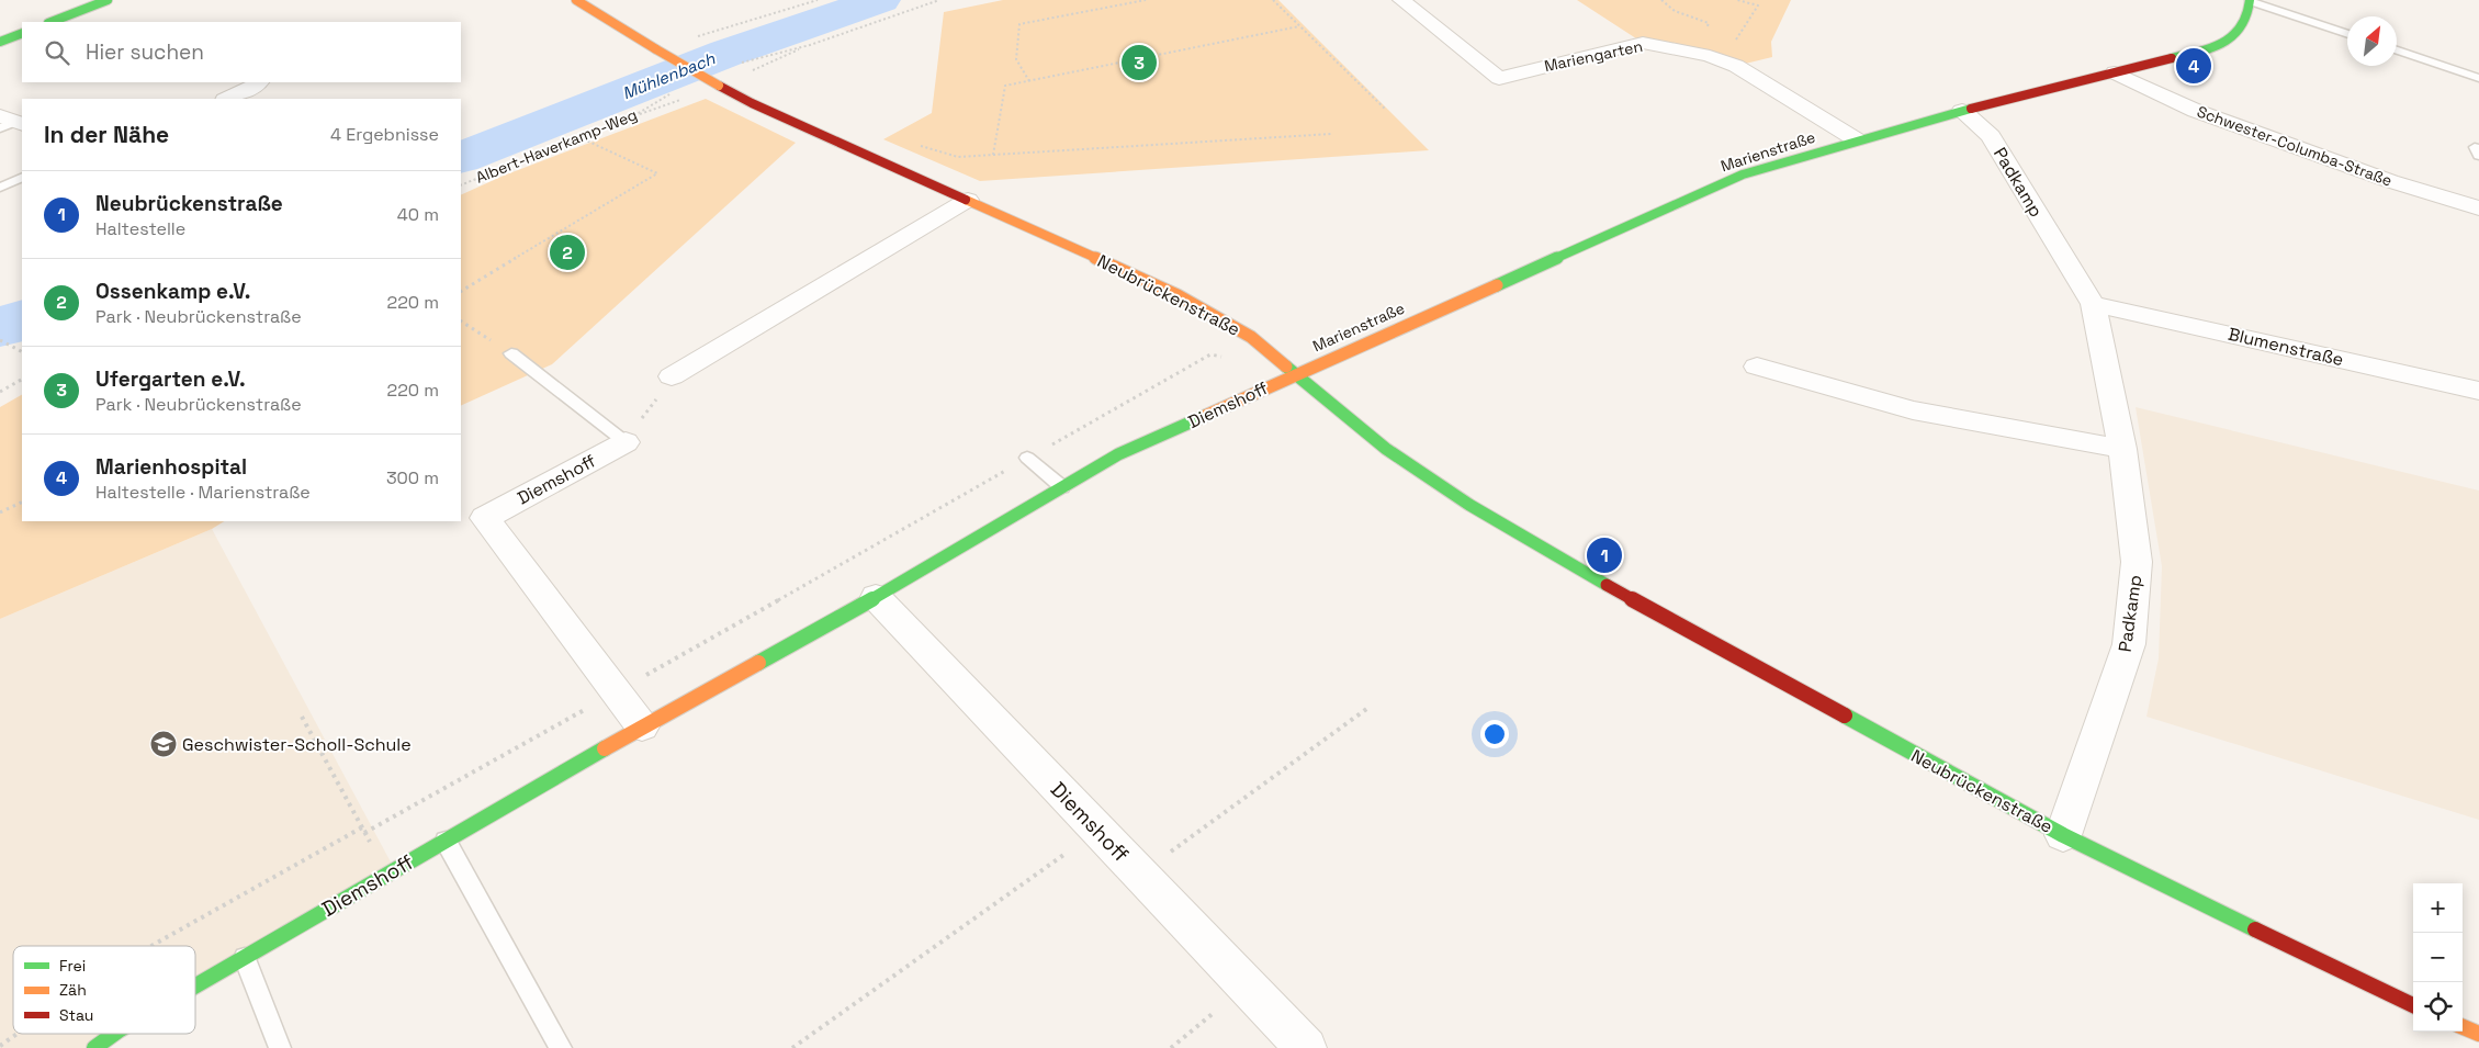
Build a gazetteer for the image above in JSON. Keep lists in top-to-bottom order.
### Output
{
  "streets": {
    "street": [
      "Mariengarten",
      "Schwester-Columba-Straße",
      "Marienstraße",
      "Padkamp",
      "Neubrückenstraße",
      "Blumenstraße",
      "Diemshoff"
    ],
    "path": ["Albert-Haverkamp-Weg"]
  },
  "crossings": [
    ["Mariengarten", "Marienstraße"],
    ["Schwester-Columba-Straße", "Marienstraße"],
    ["Marienstraße", "Padkamp"],
    ["Marienstraße", "Neubrückenstraße"],
    ["Marienstraße", "Diemshoff"],
    ["Padkamp", "Neubrückenstraße"],
    ["Padkamp", "Blumenstraße"],
    ["Neubrückenstraße", "Diemshoff"]
  ],
  "water": ["Mühlenbach"],
  "places": {
    "school or university": ["Geschwister-Scholl-Schule"]
  },
  "legend": ["Frei", "Zäh", "Stau"],
  "north": "top right",
  "page": {
    "search": "Hier suchen",
    "pins": [
      "3",
      "4",
      "2",
      "1"
    ],
    "heading": ["In der Nähe", "4 Ergebnisse"],
    "list": [
      {
        "mark": "1",
        "name": "Neubrückenstraße",
        "note": "Haltestelle",
        "value": "40 m"
      },
      {
        "mark": "2",
        "name": "Ossenkamp e.V.",
        "note": "Park · Neubrückenstraße",
        "value": "220 m"
      },
      {
        "mark": "3",
        "name": "Ufergarten e.V.",
        "note": "Park · Neubrückenstraße",
        "value": "220 m"
      },
      {
        "mark": "4",
        "name": "Marienhospital",
        "note": "Haltestelle · Marienstraße",
        "value": "300 m"
      }
    ],
    "map_buttons": ["+", "−"]
  }
}
